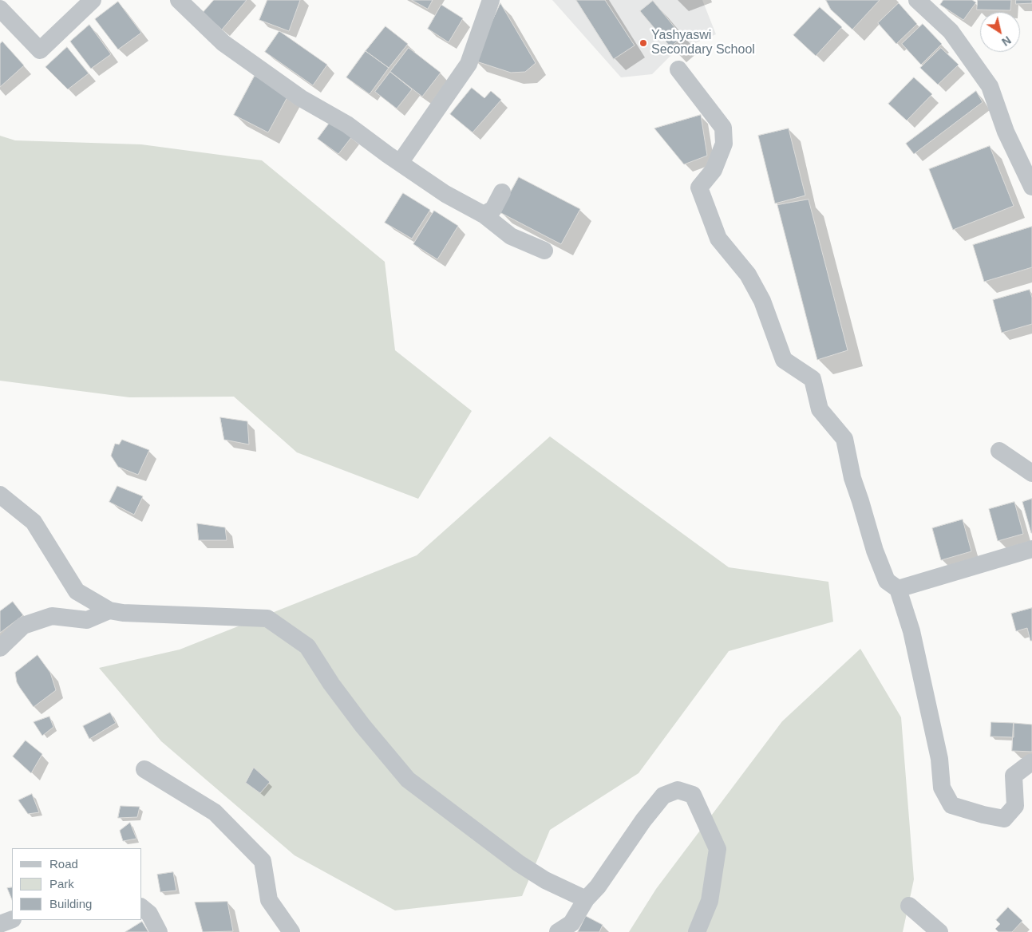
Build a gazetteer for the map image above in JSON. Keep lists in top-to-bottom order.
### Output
{
  "places": ["Yashyaswi Secondary School"],
  "legend": ["Road", "Park", "Building"],
  "north": "bottom right"
}
